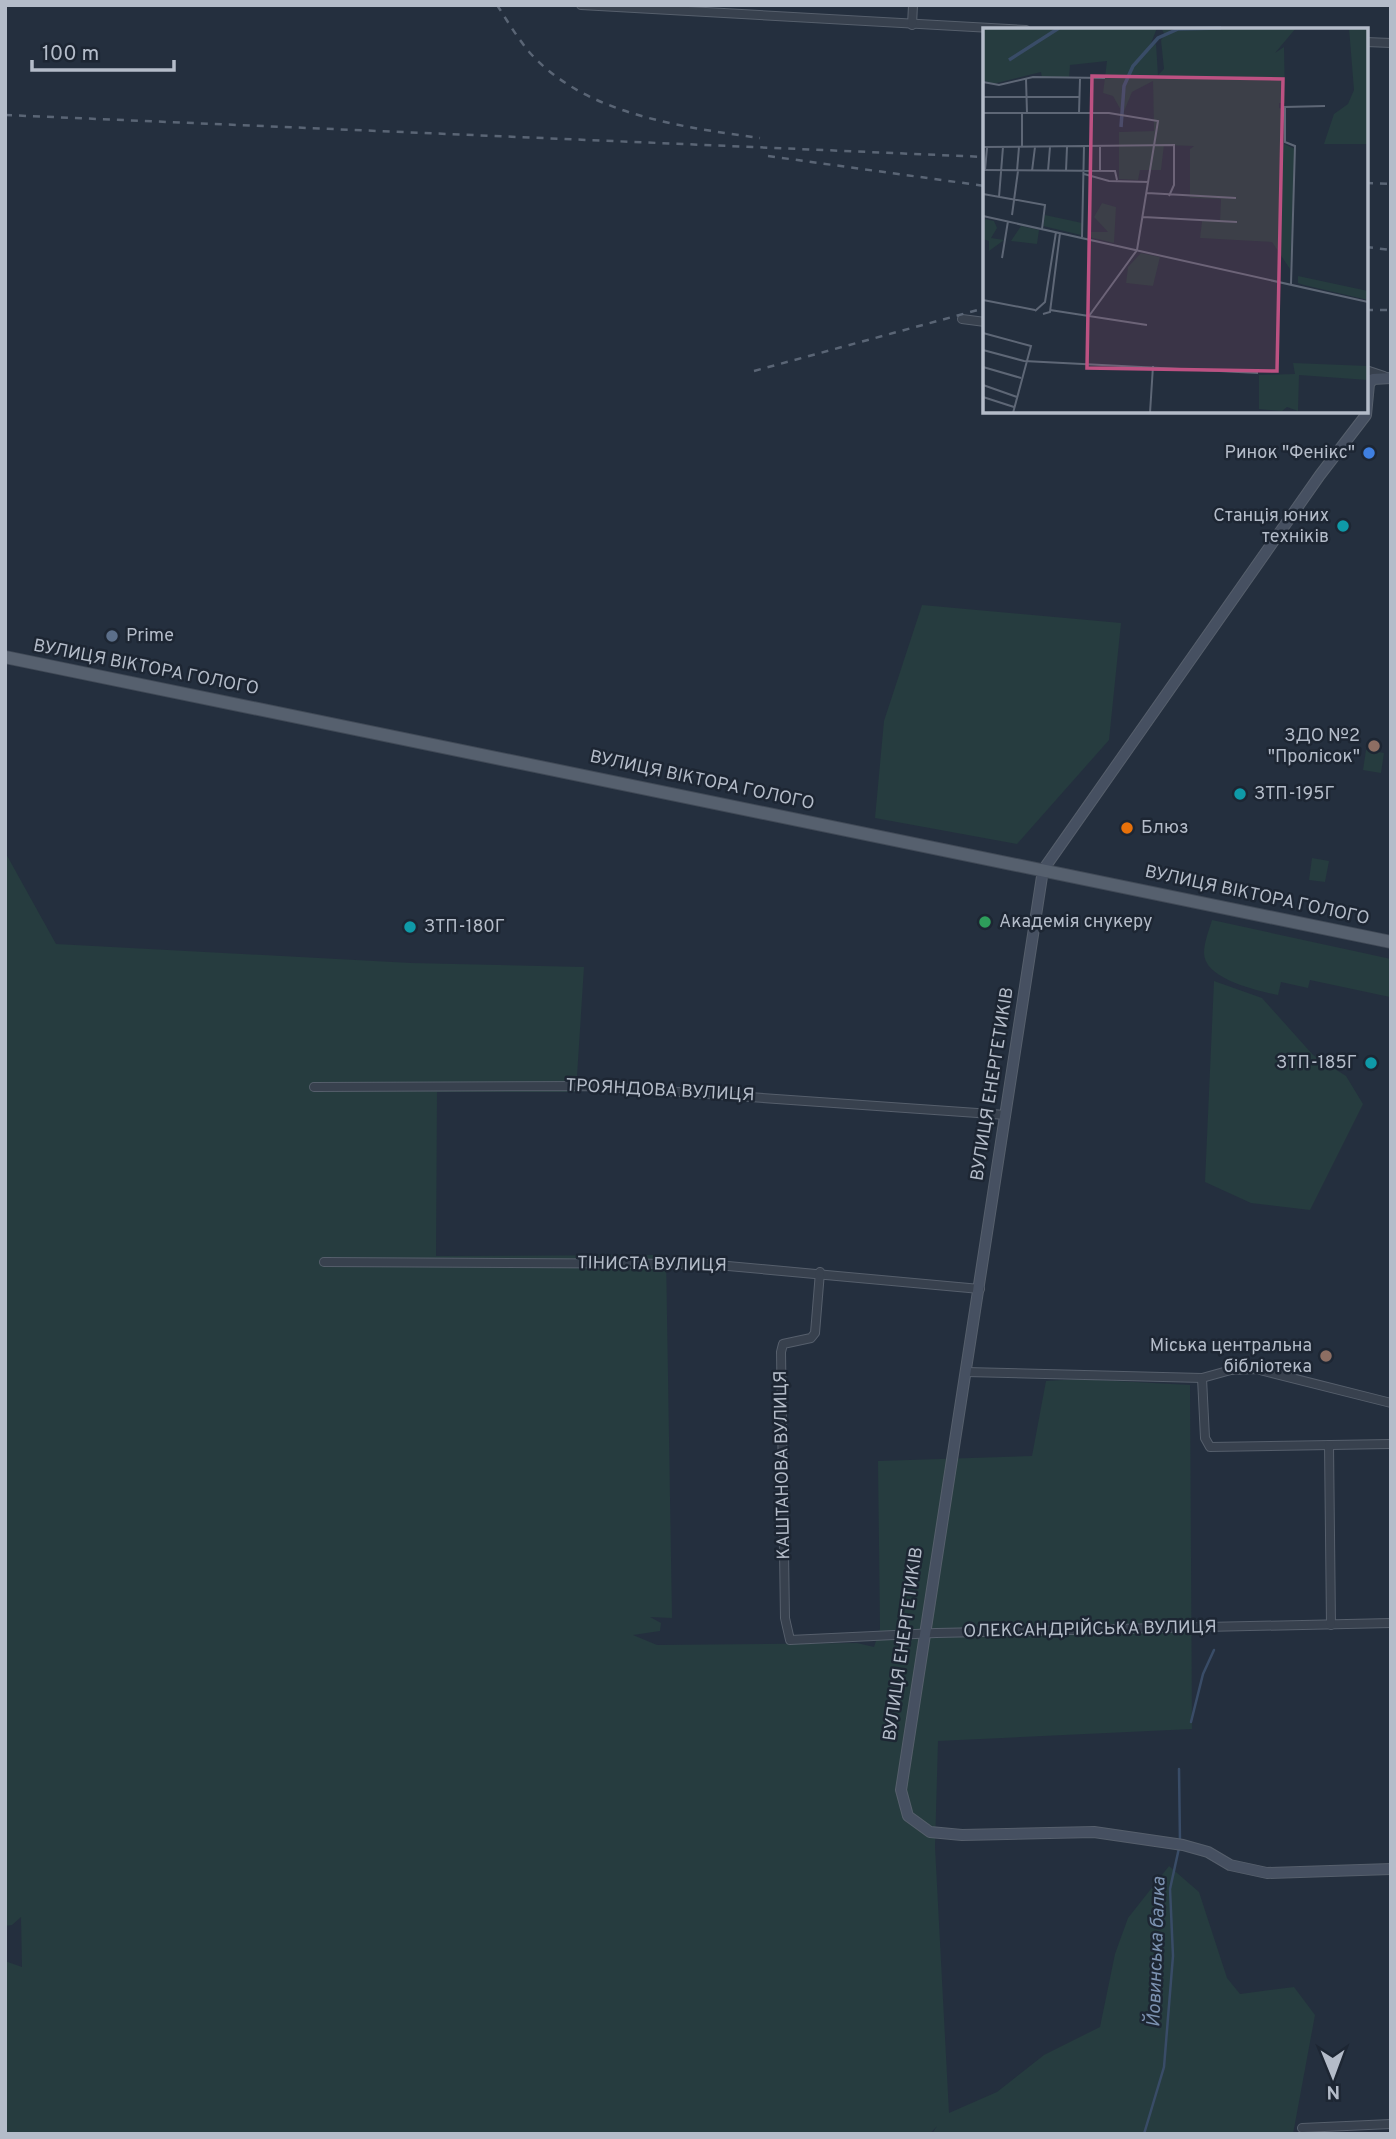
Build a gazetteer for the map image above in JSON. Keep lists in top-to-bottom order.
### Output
{
  "streets": {
    "main road": ["ВУЛИЦЯ ВІКТОРА ГОЛОГО"],
    "street": [
      "ВУЛИЦЯ ЕНЕРГЕТИКІВ",
      "ТРОЯНДОВА ВУЛИЦЯ",
      "ТІНИСТА ВУЛИЦЯ",
      "КАШТАНОВА ВУЛИЦЯ",
      "ОЛЕКСАНДРІЙСЬКА ВУЛИЦЯ"
    ]
  },
  "crossings": [
    ["ВУЛИЦЯ ВІКТОРА ГОЛОГО", "ВУЛИЦЯ ЕНЕРГЕТИКІВ"],
    ["ВУЛИЦЯ ЕНЕРГЕТИКІВ", "ТРОЯНДОВА ВУЛИЦЯ"],
    ["ВУЛИЦЯ ЕНЕРГЕТИКІВ", "ТІНИСТА ВУЛИЦЯ"],
    ["ВУЛИЦЯ ЕНЕРГЕТИКІВ", "ОЛЕКСАНДРІЙСЬКА ВУЛИЦЯ"],
    ["ТІНИСТА ВУЛИЦЯ", "КАШТАНОВА ВУЛИЦЯ"],
    ["КАШТАНОВА ВУЛИЦЯ", "ОЛЕКСАНДРІЙСЬКА ВУЛИЦЯ"]
  ],
  "water": ["Йовинська балка"],
  "places": [
    "Ринок \"Фенікс\"",
    "Станція юних техніків",
    "Prime",
    "ЗДО №2 \"Пролісок\"",
    "ЗТП-195Г",
    "Блюз",
    "Академія снукеру",
    "ЗТП-180Г",
    "ЗТП-185Г",
    "Міська центральна бібліотека"
  ],
  "scale_bar": "100 m",
  "north": "bottom"
}
